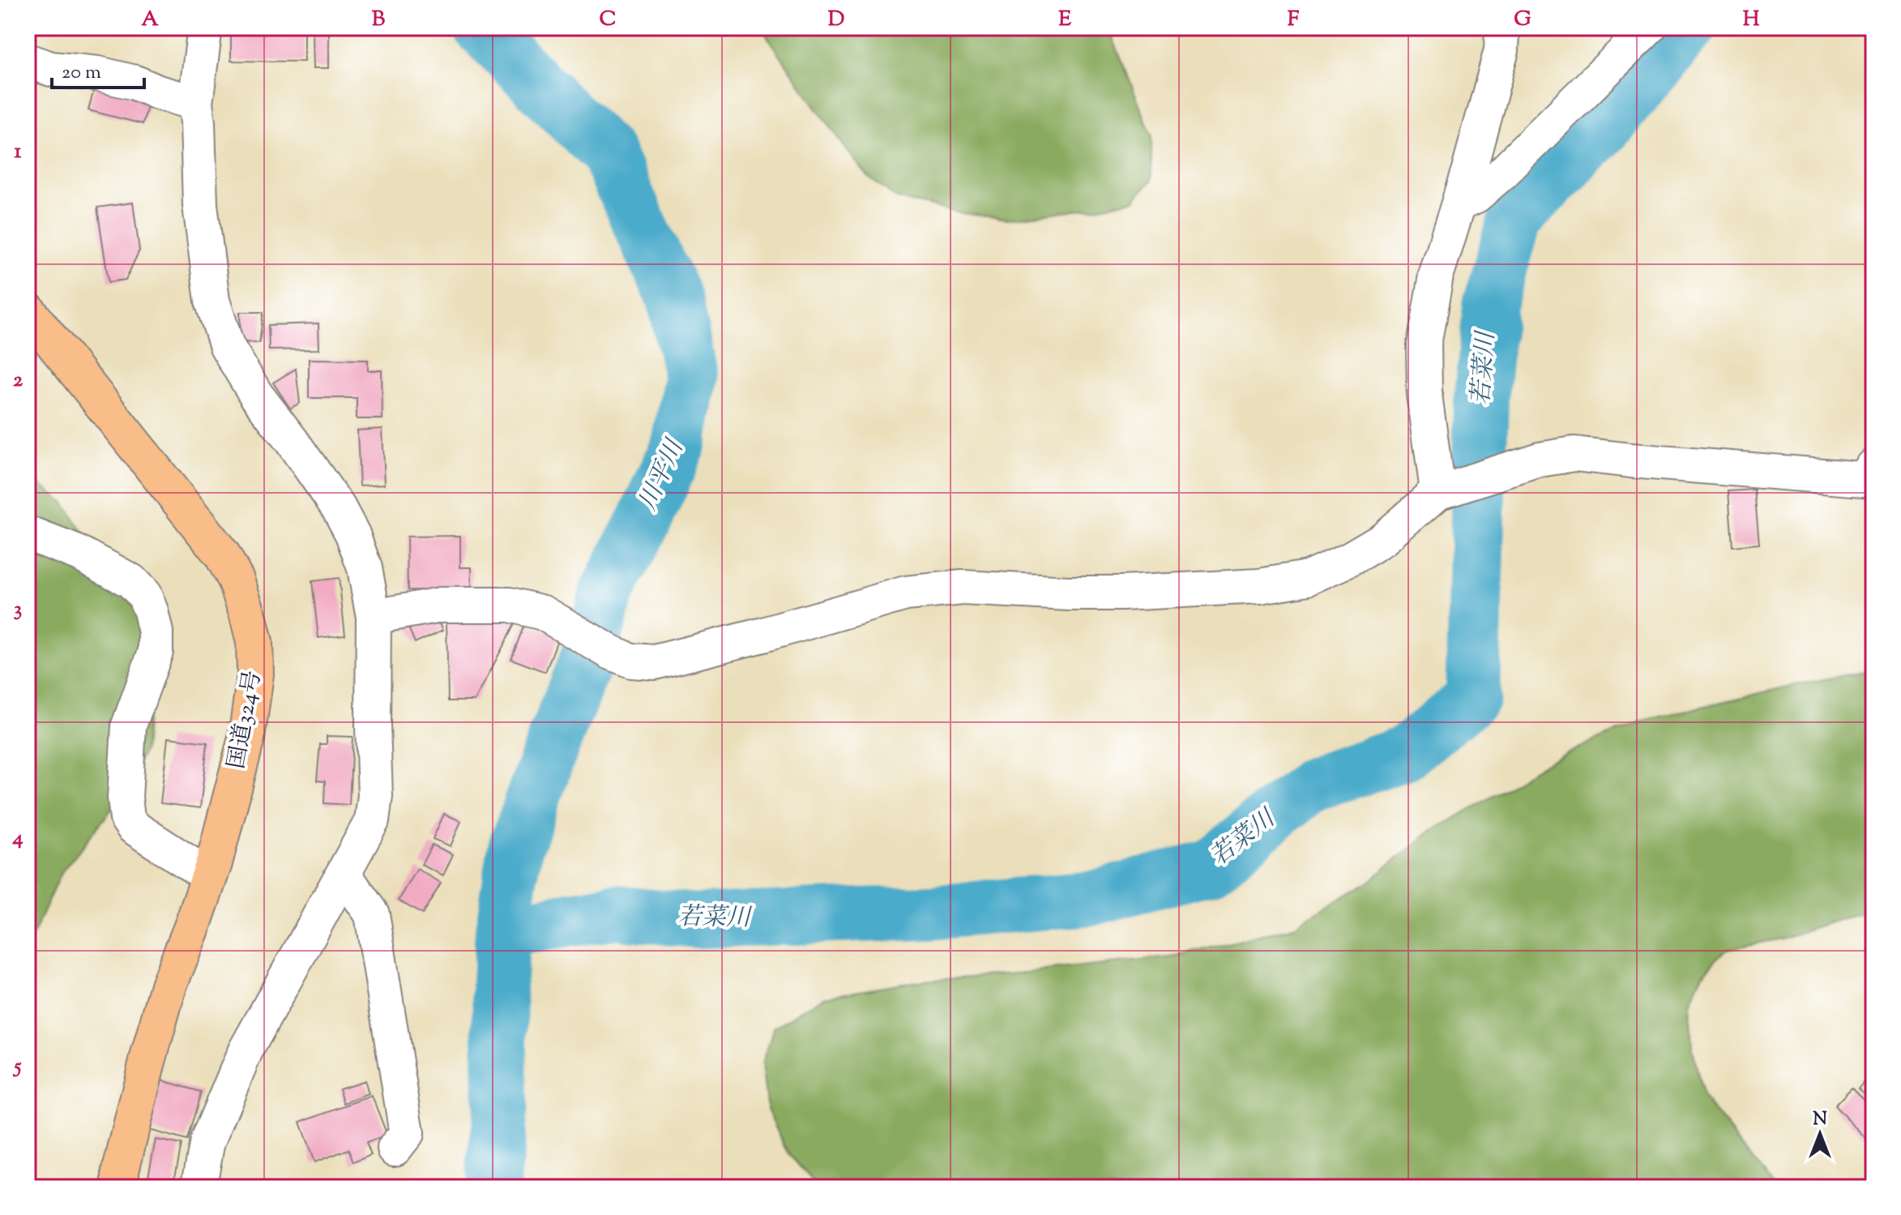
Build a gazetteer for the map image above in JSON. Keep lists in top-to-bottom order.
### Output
{
  "streets": {
    "highway": ["国道324号"]
  },
  "water": ["若菜川", "川平川"],
  "scale_bar": "20 m",
  "north": "top",
  "grid": {
    "columns": [
      "A",
      "B",
      "C",
      "D",
      "E",
      "F",
      "G",
      "H"
    ],
    "rows": [
      "1",
      "2",
      "3",
      "4",
      "5"
    ]
  }
}
